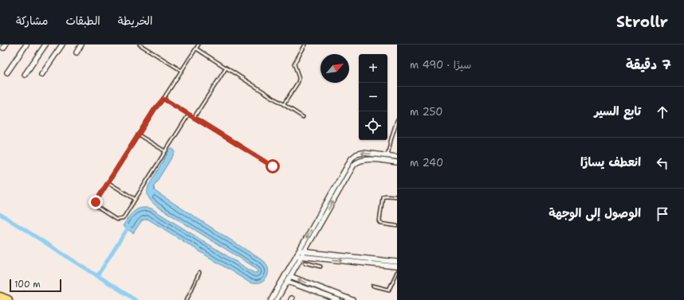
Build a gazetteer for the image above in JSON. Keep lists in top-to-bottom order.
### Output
{
  "scale_bar": "100 m",
  "north": "top right",
  "page": {
    "header": "Strollr",
    "nav": ["الخريطة", "الطبقات", "مشاركة"],
    "heading": ["7 دقيقة", "سيرًا · 490 m"],
    "map_buttons": ["+", "−"],
    "list": [
      ["تابع السير", "250 m"],
      ["انعطف يسارًا", "240 m"],
      "الوصول إلى الوجهة"
    ],
    "scale": "100 m"
  }
}
